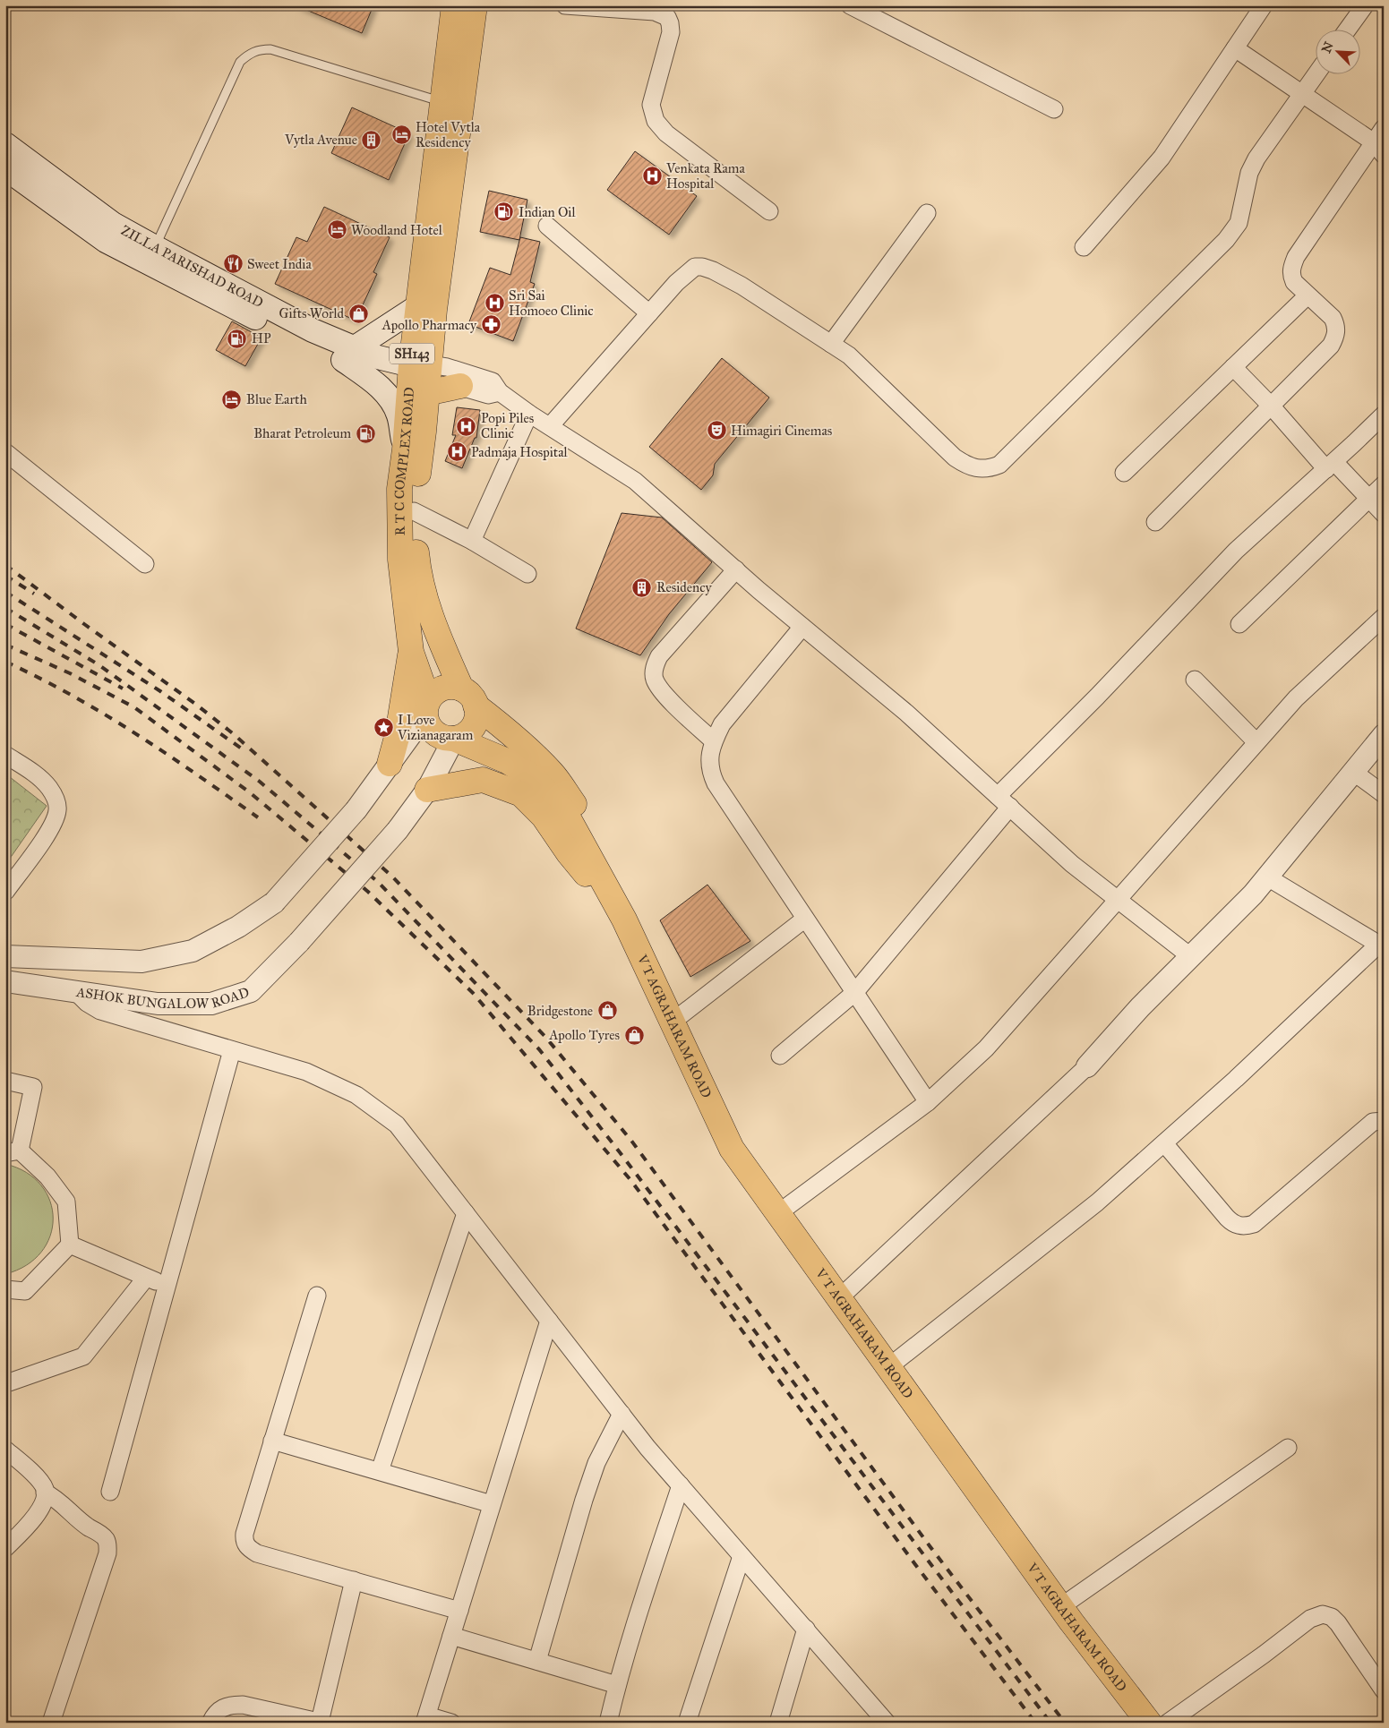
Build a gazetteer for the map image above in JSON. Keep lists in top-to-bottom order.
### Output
{
  "streets": {
    "main road": [
      "ZILLA PARISHAD ROAD",
      "SH143",
      "R T C COMPLEX ROAD",
      "V T AGRAHARAM ROAD"
    ],
    "street": ["ASHOK BUNGALOW ROAD"]
  },
  "crossings": [
    ["SH143", "R T C COMPLEX ROAD"],
    ["SH143", "ASHOK BUNGALOW ROAD"],
    ["R T C COMPLEX ROAD", "ASHOK BUNGALOW ROAD"]
  ],
  "places": {
    "hotel": ["Hotel Vytla Residency", "Woodland Hotel", "Blue Earth"],
    "building": ["Vytla Avenue", "Residency"],
    "hospital": [
      "Venkata Rama Hospital",
      "Sri Sai Homoeo Clinic",
      "Popi Piles Clinic",
      "Padmaja Hospital"
    ],
    "fuel station": ["Indian Oil", "HP", "Bharat Petroleum"],
    "restaurant": ["Sweet India"],
    "shop": ["Gifts World", "Bridgestone", "Apollo Tyres"],
    "pharmacy": ["Apollo Pharmacy"],
    "theatre": ["Himagiri Cinemas"],
    "place": ["I Love Vizianagaram"]
  },
  "north": "top left"
}
